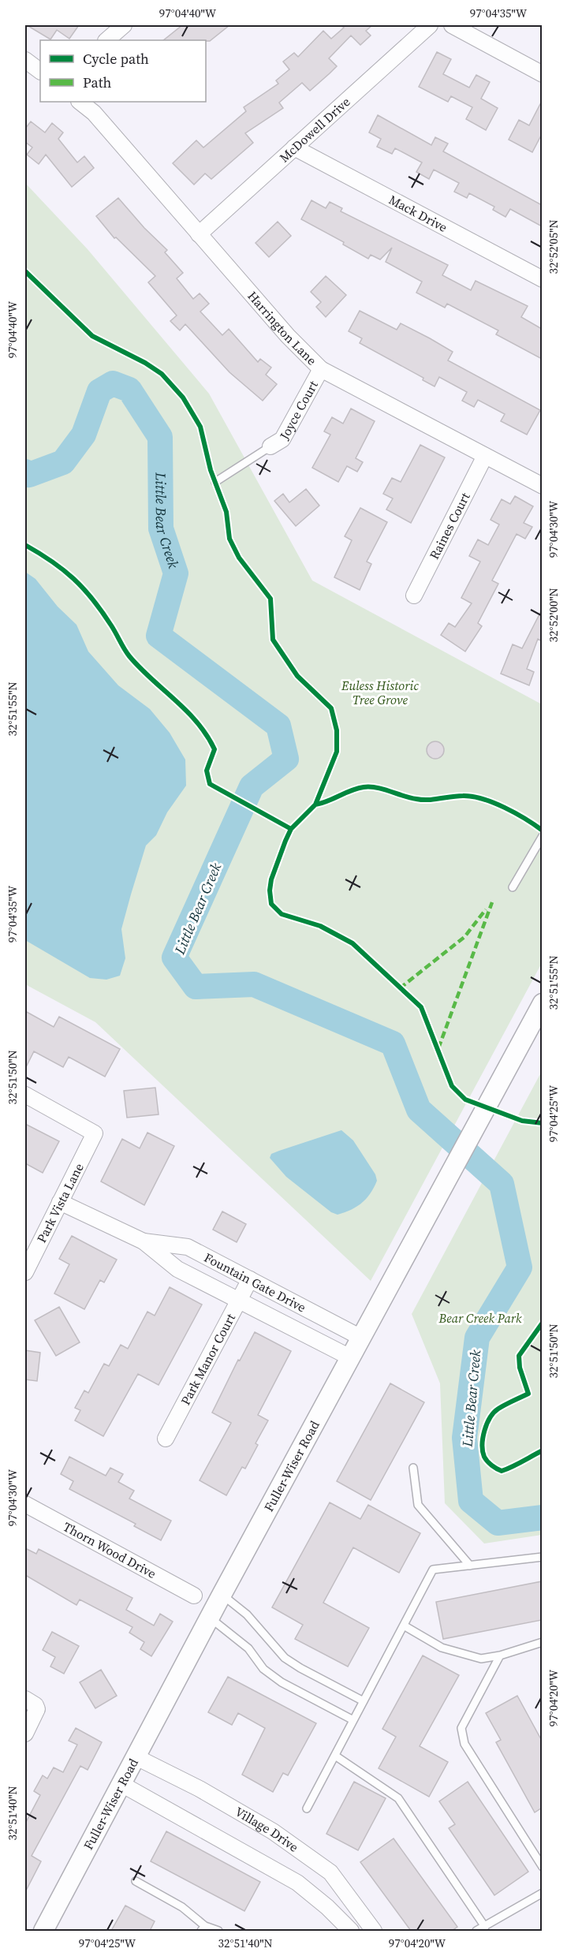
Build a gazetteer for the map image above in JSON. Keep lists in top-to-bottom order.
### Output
{
  "streets": {
    "street": [
      "McDowell Drive",
      "Mack Drive",
      "Harrington Lane",
      "Joyce Court",
      "Raines Court",
      "Park Vista Lane",
      "Fountain Gate Drive",
      "Park Manor Court",
      "Fuller-Wiser Road",
      "Thorn Wood Drive",
      "Village Drive"
    ]
  },
  "crossings": [
    ["McDowell Drive", "Mack Drive"],
    ["McDowell Drive", "Harrington Lane"],
    ["Harrington Lane", "Joyce Court"],
    ["Harrington Lane", "Raines Court"],
    ["Park Vista Lane", "Fountain Gate Drive"],
    ["Fountain Gate Drive", "Park Manor Court"],
    ["Fountain Gate Drive", "Fuller-Wiser Road"],
    ["Fuller-Wiser Road", "Village Drive"]
  ],
  "water": ["Little Bear Creek"],
  "parks": ["Euless Historic Tree Grove", "Bear Creek Park"],
  "legend": ["Cycle path", "Path"],
  "coordinates": [
    "97°04'40\"W",
    "97°04'35\"W",
    "32°52'05\"N",
    "97°04'30\"W",
    "32°52'00\"N",
    "32°51'55\"N",
    "32°51'50\"N",
    "97°04'25\"W",
    "97°04'20\"W",
    "32°51'40\"N"
  ]
}
